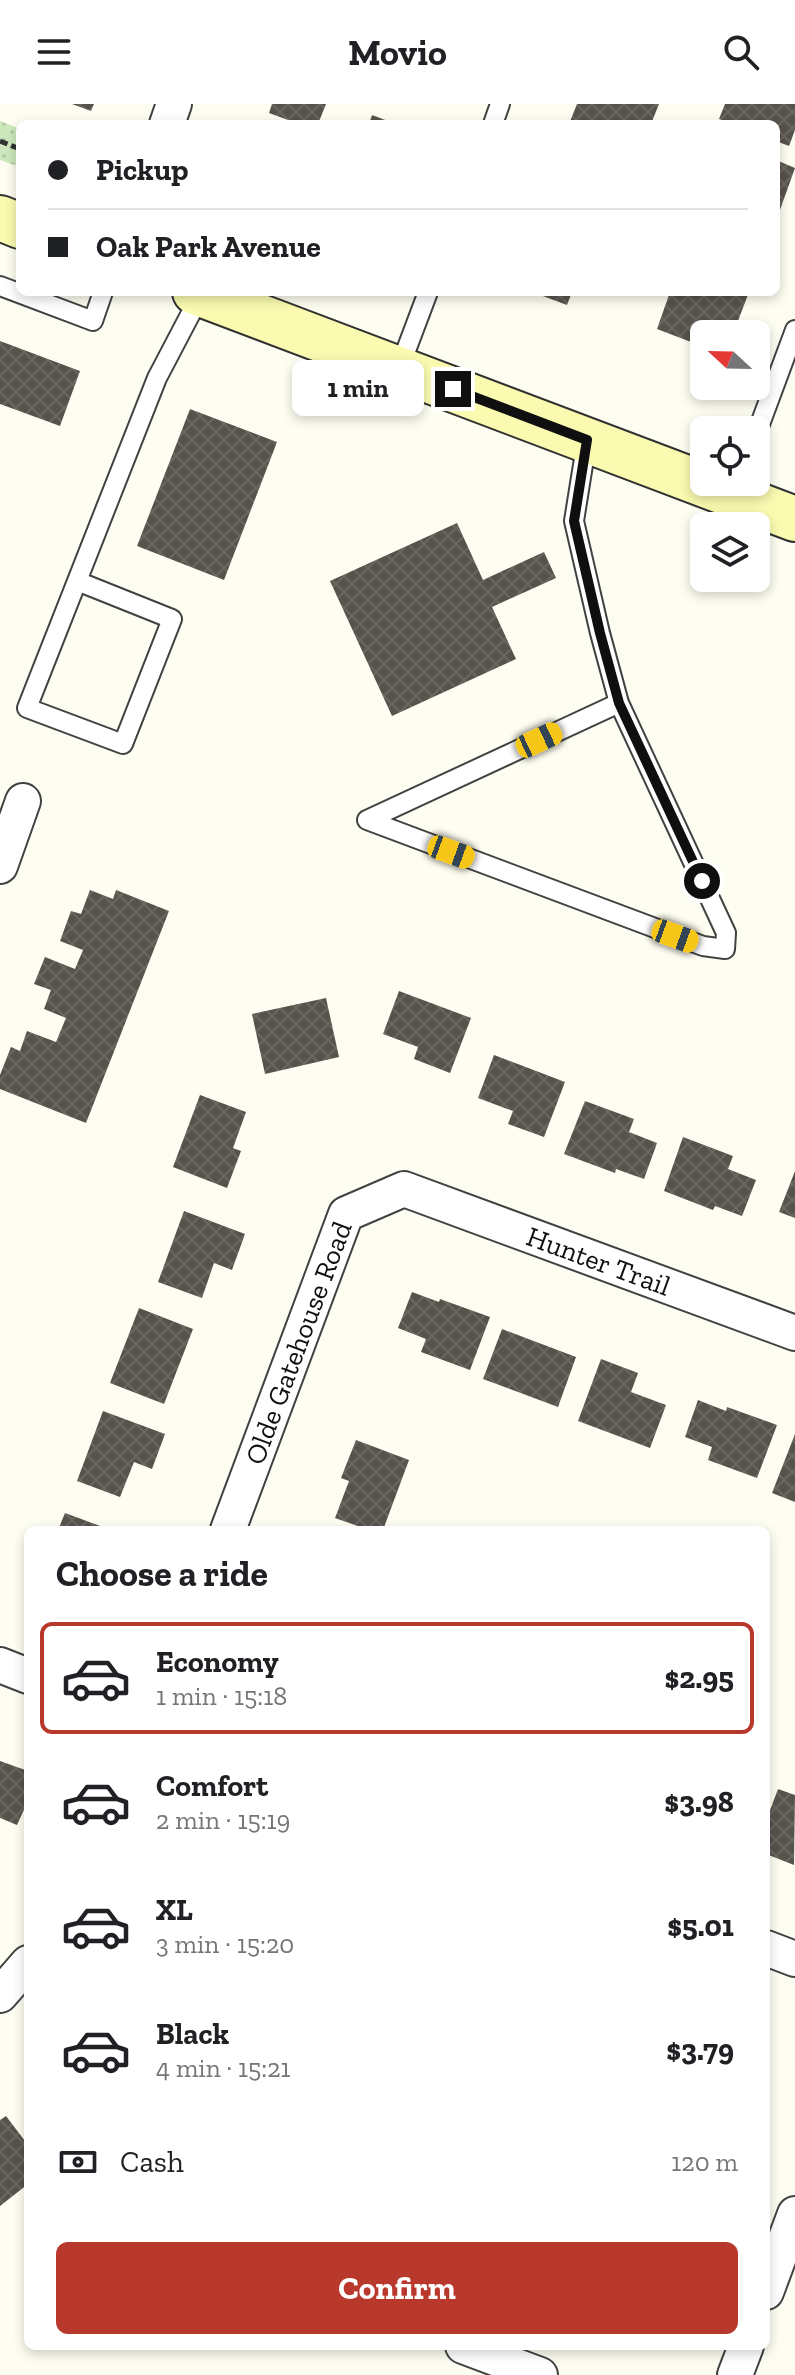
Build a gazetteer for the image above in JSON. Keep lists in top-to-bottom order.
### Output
{
  "streets": {
    "street": ["Hunter Trail", "Olde Gatehouse Road"]
  },
  "crossings": [
    ["Hunter Trail", "Olde Gatehouse Road"]
  ],
  "north": "left",
  "page": {
    "header": "Movio",
    "banner": ["Pickup", "Oak Park Avenue"],
    "bubble": "1 min",
    "heading": "Choose a ride",
    "list": [
      {
        "name": "Economy",
        "note": "1 min · 15:18",
        "value": "$2.95"
      },
      {
        "name": "Comfort",
        "note": "2 min · 15:19",
        "value": "$3.98"
      },
      {
        "name": "XL",
        "note": "3 min · 15:20",
        "value": "$5.01"
      },
      {
        "name": "Black",
        "note": "4 min · 15:21",
        "value": "$3.79"
      }
    ],
    "pay": ["Cash", "120 m"],
    "buttons": "Confirm"
  }
}
